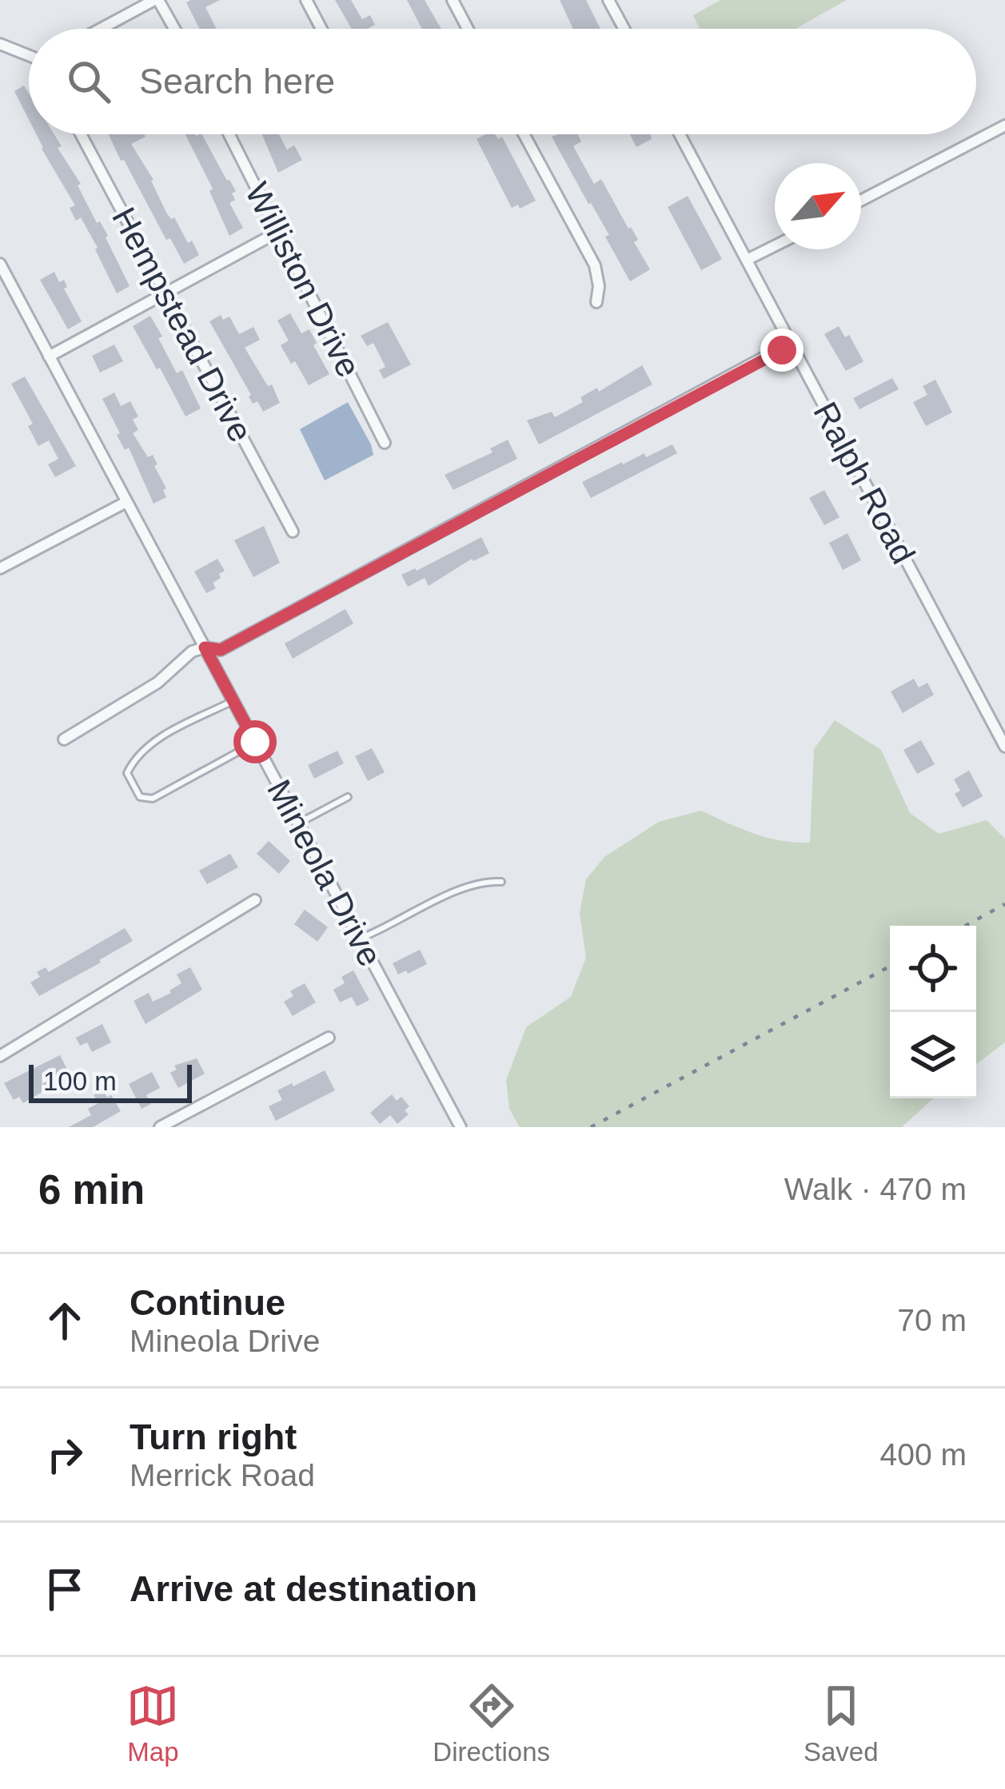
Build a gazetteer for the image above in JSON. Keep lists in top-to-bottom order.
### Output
{
  "streets": {
    "street": [
      "Williston Drive",
      "Hempstead Drive",
      "Ralph Road",
      "Mineola Drive"
    ]
  },
  "scale_bar": "100 m",
  "north": "top right",
  "page": {
    "search": "Search here",
    "scale": "100 m",
    "heading": ["6 min", "Walk · 470 m"],
    "list": [
      ["Continue", "Mineola Drive", "70 m"],
      ["Turn right", "Merrick Road", "400 m"],
      "Arrive at destination"
    ],
    "nav": ["Map", "Directions", "Saved"]
  }
}
